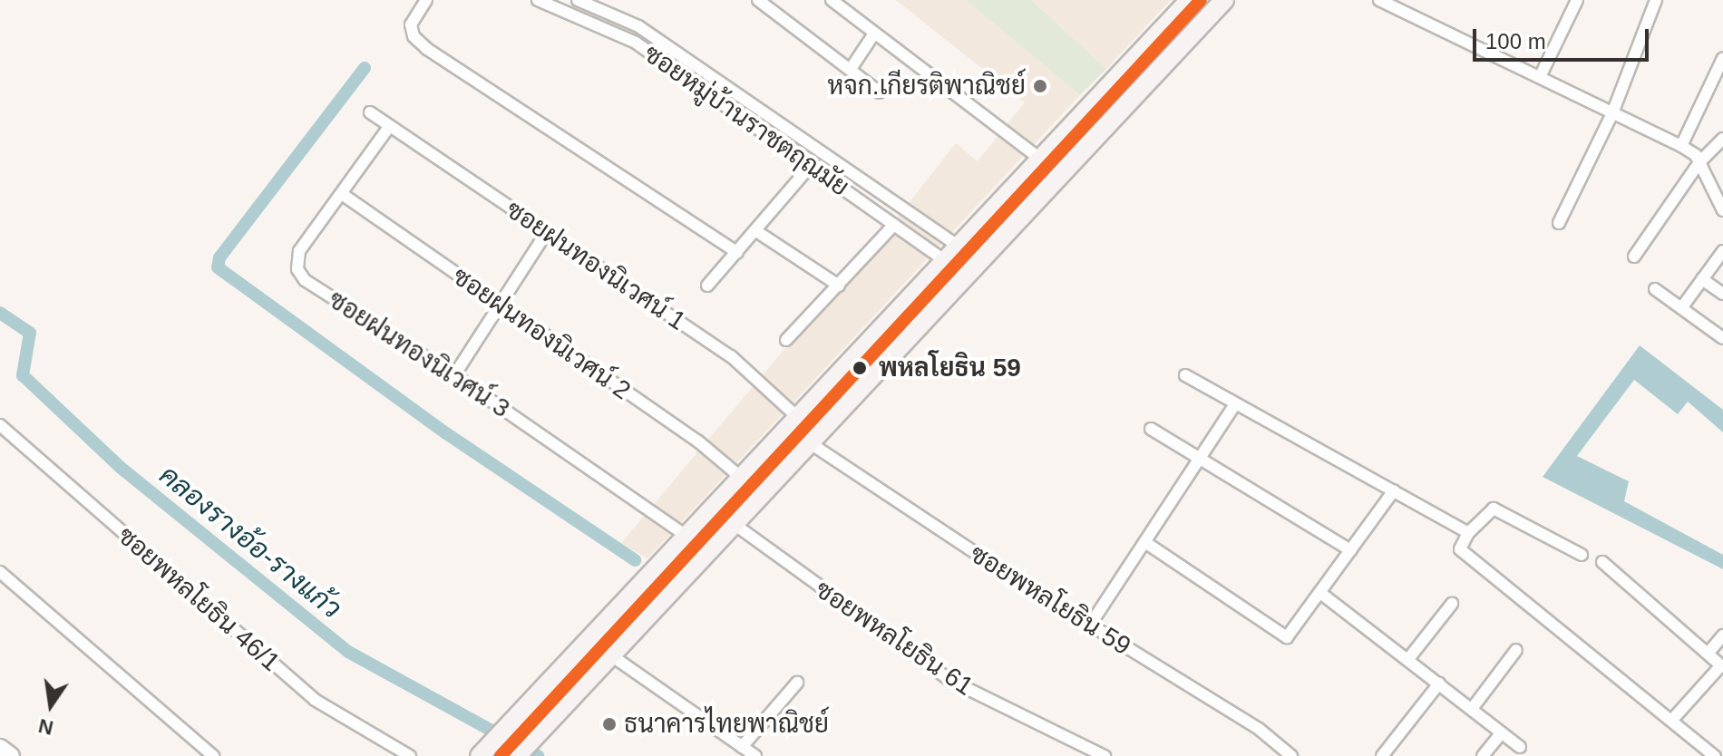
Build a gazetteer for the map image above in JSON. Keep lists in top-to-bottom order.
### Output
{
  "streets": {
    "street": [
      "ซอยหมู่บ้านราชตฤณมัย",
      "ซอยฝนทองนิเวศน์ 1",
      "ซอยฝนทองนิเวศน์ 2",
      "ซอยฝนทองนิเวศน์ 3",
      "ซอยพหลโยธิน 46/1",
      "ซอยพหลโยธิน 59",
      "ซอยพหลโยธิน 61"
    ]
  },
  "crossings": [
    ["ซอยฝนทองนิเวศน์ 1", "ซอยฝนทองนิเวศน์ 3"],
    ["ซอยฝนทองนิเวศน์ 2", "ซอยฝนทองนิเวศน์ 3"]
  ],
  "water": ["คลองรางอ้อ-รางแก้ว"],
  "places": ["หจก.เกียรติพาณิชย์", "พหลโยธิน 59", "ธนาคารไทยพาณิชย์"],
  "scale_bar": "100 m",
  "north": "bottom"
}
